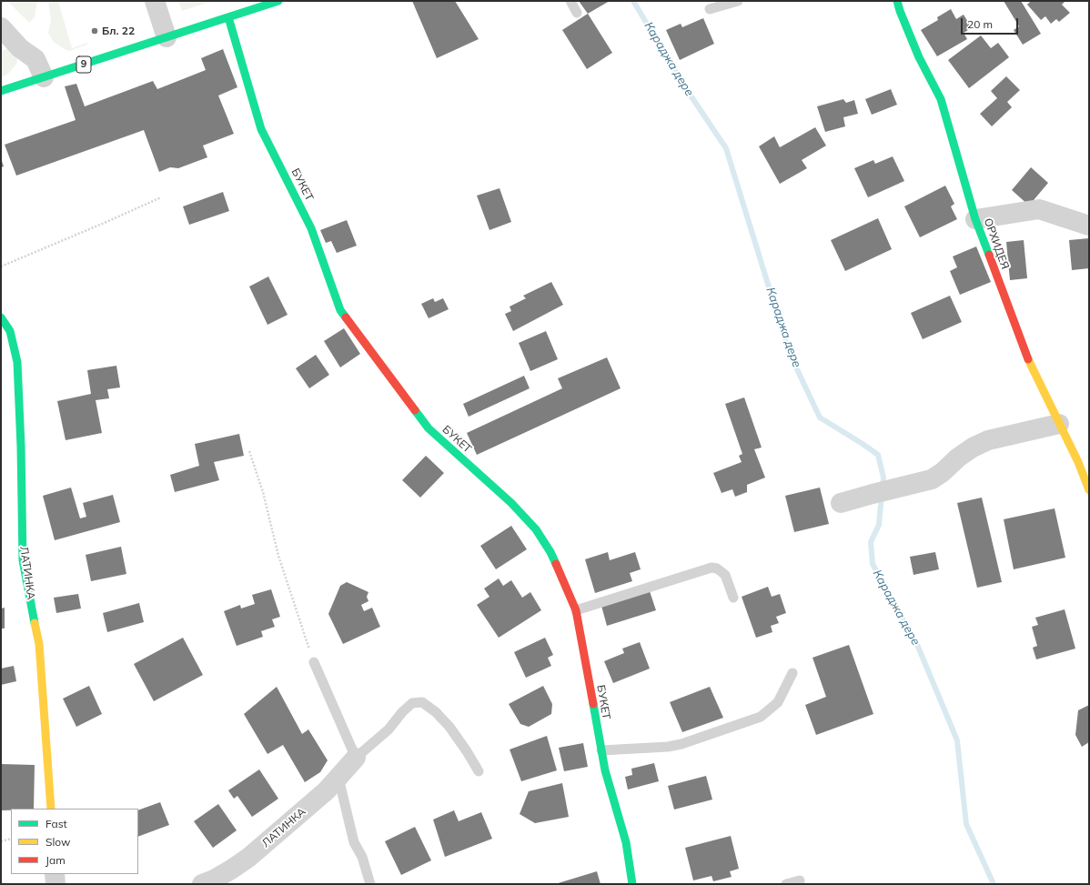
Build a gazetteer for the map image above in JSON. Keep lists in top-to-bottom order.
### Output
{
  "streets": {
    "street": [
      "9",
      "БУКЕТ",
      "ОРХИДЕЯ",
      "ЛАТИНКА"
    ]
  },
  "crossings": [
    ["9", "БУКЕТ"]
  ],
  "water": ["Караджа дере"],
  "places": ["Бл. 22"],
  "legend": ["Fast", "Slow", "Jam"],
  "scale_bar": "20 m"
}
